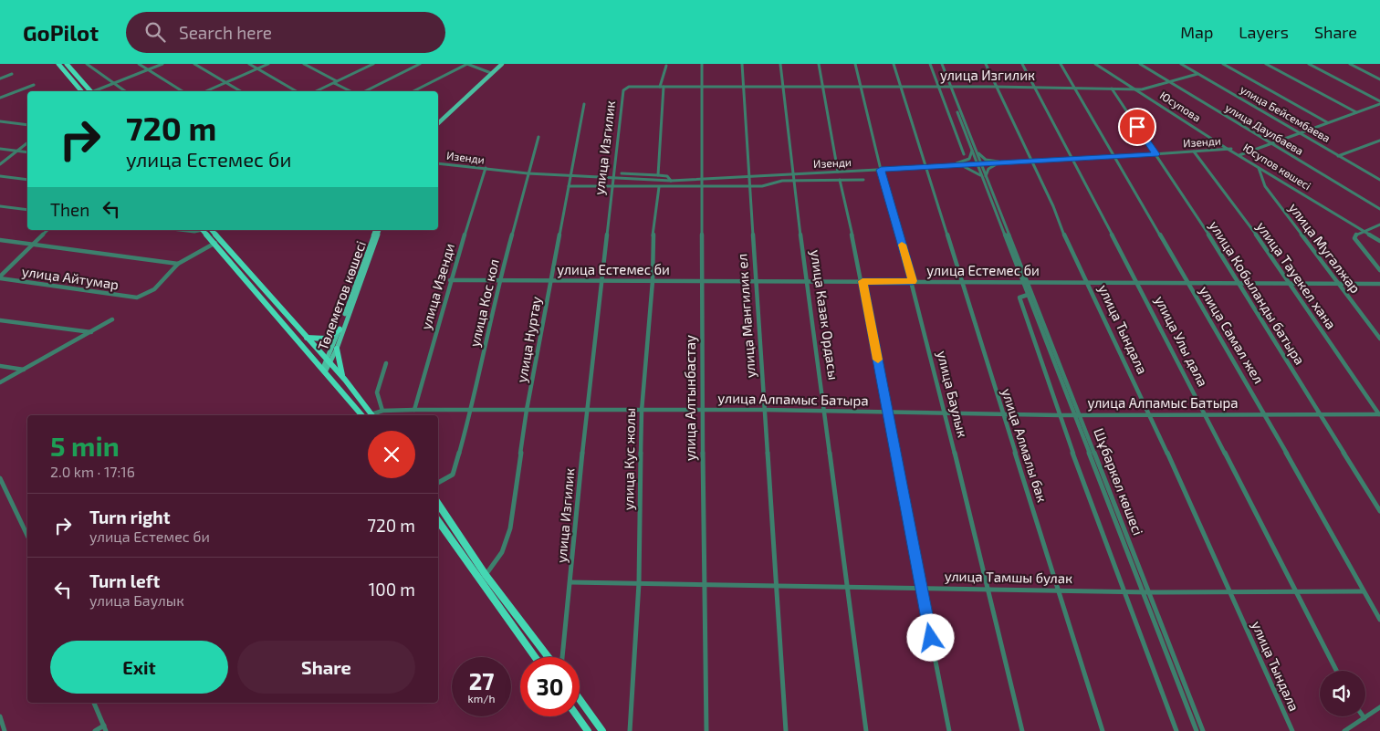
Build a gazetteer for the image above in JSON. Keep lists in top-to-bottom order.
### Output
{
  "streets": {
    "main road": ["Төлеметов көшесі"],
    "street": [
      "улица Изгилик",
      "Юсупова",
      "улица Бейсембаева",
      "улица Даулбаева",
      "Изенди",
      "Юсупов көшесі",
      "улица Мугалжар",
      "улица Естемес би",
      "улица Тауекел хана",
      "улица Айтумар",
      "улица Изенди",
      "улица Кобыланды батыра",
      "улица Кос кол",
      "улица Казак Ордасы",
      "улица Мангилик ел",
      "улица Тындала",
      "улица Самал жел",
      "улица Нуртау",
      "улица Улы дала",
      "улица Баулык",
      "улица Алтынбастау",
      "улица Алпамыс Батыра",
      "улица Алмалы бак",
      "улица Кус жолы",
      "Шұбаркөл көшесі",
      "улица Тамшы булак"
    ]
  },
  "crossings": [
    ["улица Изгилик", "Юсупова"],
    ["улица Изгилик", "улица Бейсембаева"],
    ["улица Изгилик", "улица Даулбаева"],
    ["улица Изгилик", "Изенди"],
    ["улица Изгилик", "Юсупов көшесі"],
    ["улица Изгилик", "улица Естемес би"],
    ["улица Изгилик", "улица Кобыланды батыра"],
    ["улица Изгилик", "улица Казак Ордасы"],
    ["улица Изгилик", "улица Мангилик ел"],
    ["улица Изгилик", "улица Тындала"],
    ["улица Изгилик", "улица Самал жел"],
    ["улица Изгилик", "улица Улы дала"],
    ["улица Изгилик", "улица Баулык"],
    ["улица Изгилик", "улица Алтынбастау"],
    ["улица Изгилик", "улица Алпамыс Батыра"],
    ["улица Изгилик", "улица Алмалы бак"],
    ["улица Изгилик", "Шұбаркөл көшесі"],
    ["улица Изгилик", "улица Тамшы булак"],
    ["Юсупова", "Изенди"],
    ["Юсупова", "Юсупов көшесі"],
    ["Изенди", "Юсупов көшесі"],
    ["Изенди", "улица Тауекел хана"],
    ["Изенди", "улица Изенди"],
    ["Изенди", "улица Кобыланды батыра"],
    ["Изенди", "улица Кос кол"],
    ["Изенди", "улица Казак Ордасы"],
    ["Изенди", "улица Мангилик ел"],
    ["Изенди", "улица Тындала"],
    ["Изенди", "улица Самал жел"],
    ["Изенди", "улица Нуртау"],
    ["Изенди", "улица Улы дала"],
    ["Изенди", "улица Баулык"],
    ["Изенди", "улица Алтынбастау"],
    ["Изенди", "улица Алмалы бак"],
    ["Изенди", "Шұбаркөл көшесі"],
    ["Юсупов көшесі", "улица Мугалжар"],
    ["улица Мугалжар", "улица Естемес би"],
    ["улица Естемес би", "улица Тауекел хана"],
    ["улица Естемес би", "улица Изенди"],
    ["улица Естемес би", "улица Кобыланды батыра"],
    ["улица Естемес би", "улица Кос кол"],
    ["улица Естемес би", "улица Казак Ордасы"],
    ["улица Естемес би", "улица Мангилик ел"],
    ["улица Естемес би", "улица Тындала"],
    ["улица Естемес би", "улица Самал жел"],
    ["улица Естемес би", "улица Нуртау"],
    ["улица Естемес би", "улица Улы дала"],
    ["улица Естемес би", "улица Баулык"],
    ["улица Естемес би", "улица Алтынбастау"],
    ["улица Естемес би", "улица Алмалы бак"],
    ["улица Естемес би", "улица Кус жолы"],
    ["улица Естемес би", "Шұбаркөл көшесі"],
    ["улица Тауекел хана", "улица Алпамыс Батыра"],
    ["улица Изенди", "улица Алпамыс Батыра"],
    ["улица Кобыланды батыра", "улица Алпамыс Батыра"],
    ["улица Кос кол", "улица Алпамыс Батыра"],
    ["улица Казак Ордасы", "улица Алпамыс Батыра"],
    ["улица Казак Ордасы", "улица Тамшы булак"],
    ["улица Мангилик ел", "улица Алпамыс Батыра"],
    ["улица Мангилик ел", "улица Тамшы булак"],
    ["улица Тындала", "улица Алпамыс Батыра"],
    ["улица Тындала", "улица Тамшы булак"],
    ["улица Самал жел", "улица Алпамыс Батыра"],
    ["улица Самал жел", "улица Тамшы булак"],
    ["улица Нуртау", "улица Алпамыс Батыра"],
    ["улица Улы дала", "улица Алпамыс Батыра"],
    ["улица Улы дала", "улица Тамшы булак"],
    ["улица Баулык", "улица Алпамыс Батыра"],
    ["улица Баулык", "улица Тамшы булак"],
    ["улица Алтынбастау", "улица Алпамыс Батыра"],
    ["улица Алтынбастау", "улица Тамшы булак"],
    ["улица Алпамыс Батыра", "улица Алмалы бак"],
    ["улица Алпамыс Батыра", "улица Кус жолы"],
    ["улица Алпамыс Батыра", "Шұбаркөл көшесі"],
    ["улица Алмалы бак", "улица Тамшы булак"],
    ["улица Кус жолы", "улица Тамшы булак"],
    ["Шұбаркөл көшесі", "улица Тамшы булак"]
  ],
  "page": {
    "header": "GoPilot",
    "search": "Search here",
    "nav": ["Map", "Layers", "Share"],
    "turn": ["720 m", "улица Естемес би"],
    "then": "Then",
    "heading": ["5 min", "2.0 km · 17:16"],
    "list": [
      {
        "name": "Turn right",
        "note": "улица Естемес би",
        "value": "720 m"
      },
      {
        "name": "Turn left",
        "note": "улица Баулык",
        "value": "100 m"
      }
    ],
    "buttons": ["Exit", "Share"],
    "speed": "27 km/h",
    "limit": "30"
  }
}
